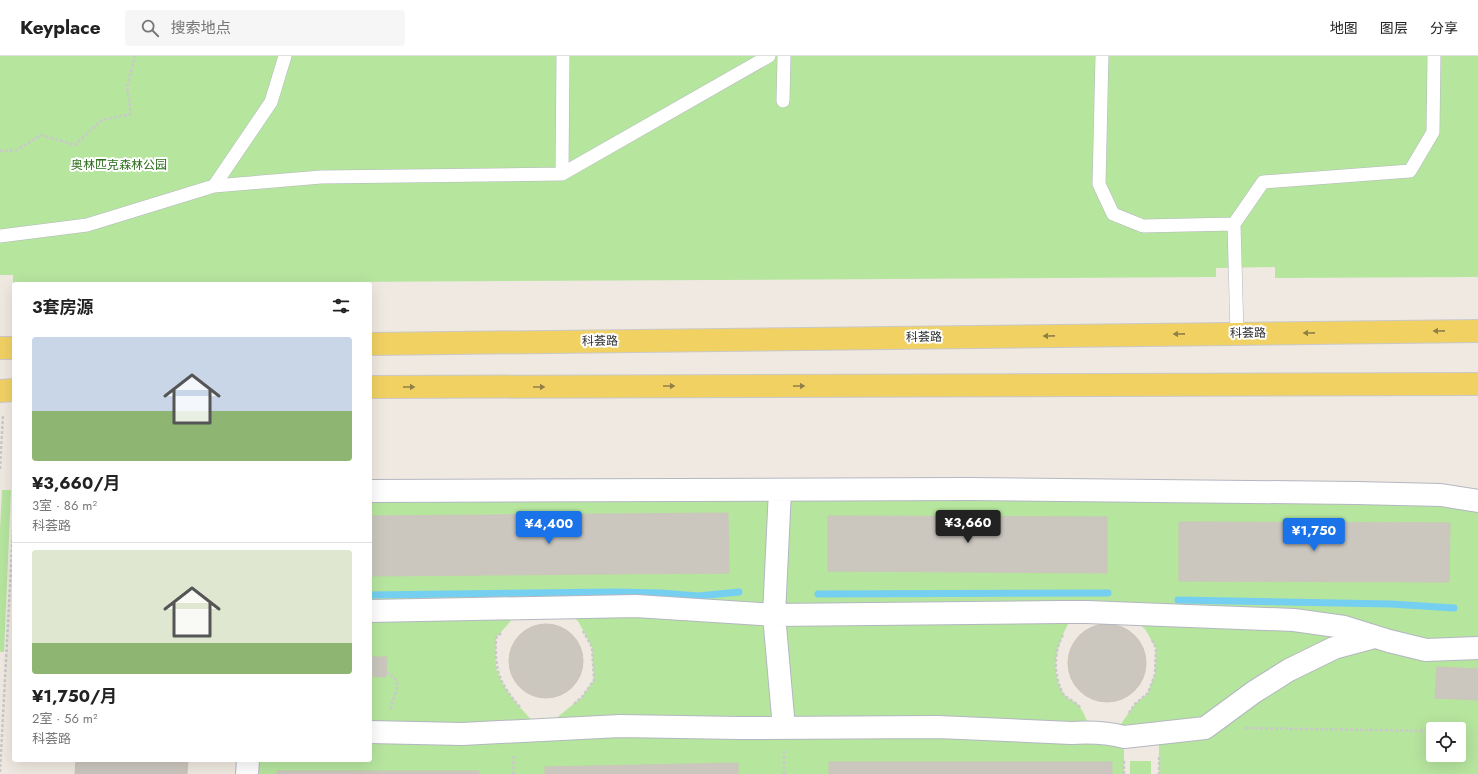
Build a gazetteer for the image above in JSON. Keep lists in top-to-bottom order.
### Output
{
  "streets": {
    "main road": ["科荟路"]
  },
  "parks": ["奥林匹克森林公园"],
  "page": {
    "header": "Keyplace",
    "search": "搜索地点",
    "nav": ["地图", "图层", "分享"],
    "heading": "3套房源",
    "list": [
      {
        "name": "¥3,660/月",
        "note": "3室 · 86 m² · 科荟路"
      },
      {
        "name": "¥1,750/月",
        "note": "2室 · 56 m² · 科荟路"
      }
    ],
    "price": ["¥3,660", "¥4,400", "¥1,750"]
  }
}
